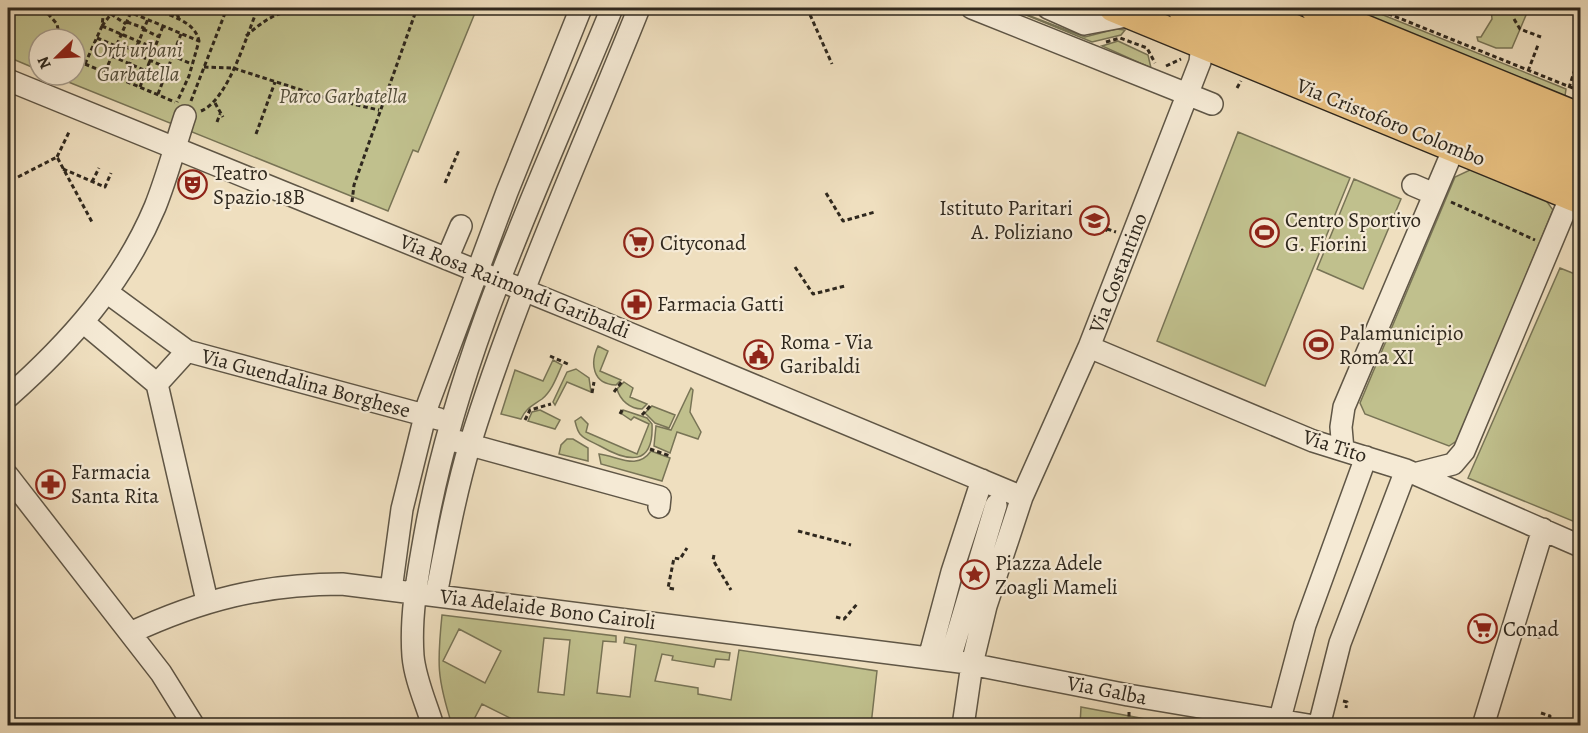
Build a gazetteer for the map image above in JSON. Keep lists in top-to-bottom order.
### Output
{
  "streets": {
    "main road": ["Via Cristoforo Colombo"],
    "street": [
      "Via Costantino",
      "Via Rosa Raimondi Garibaldi",
      "Via Guendalina Borghese",
      "Via Tito",
      "Via Adelaide Bono Cairoli",
      "Via Galba"
    ]
  },
  "crossings": [
    ["Via Cristoforo Colombo", "Via Costantino"],
    ["Via Costantino", "Via Rosa Raimondi Garibaldi"],
    ["Via Costantino", "Via Tito"],
    ["Via Adelaide Bono Cairoli", "Via Galba"]
  ],
  "parks": ["Orti urbani Garbatella", "Parco Garbatella"],
  "places": {
    "theatre": ["Teatro Spazio 18B"],
    "school or university": ["Istituto Paritari A. Poliziano"],
    "sports": ["Centro Sportivo G. Fiorini", "Palamunicipio Roma XI"],
    "supermarket": ["Cityconad", "Conad"],
    "pharmacy": ["Farmacia Gatti", "Farmacia Santa Rita"],
    "public building": ["Roma - Via Garibaldi"],
    "place": ["Piazza Adele Zoagli Mameli"]
  },
  "north": "bottom left"
}
